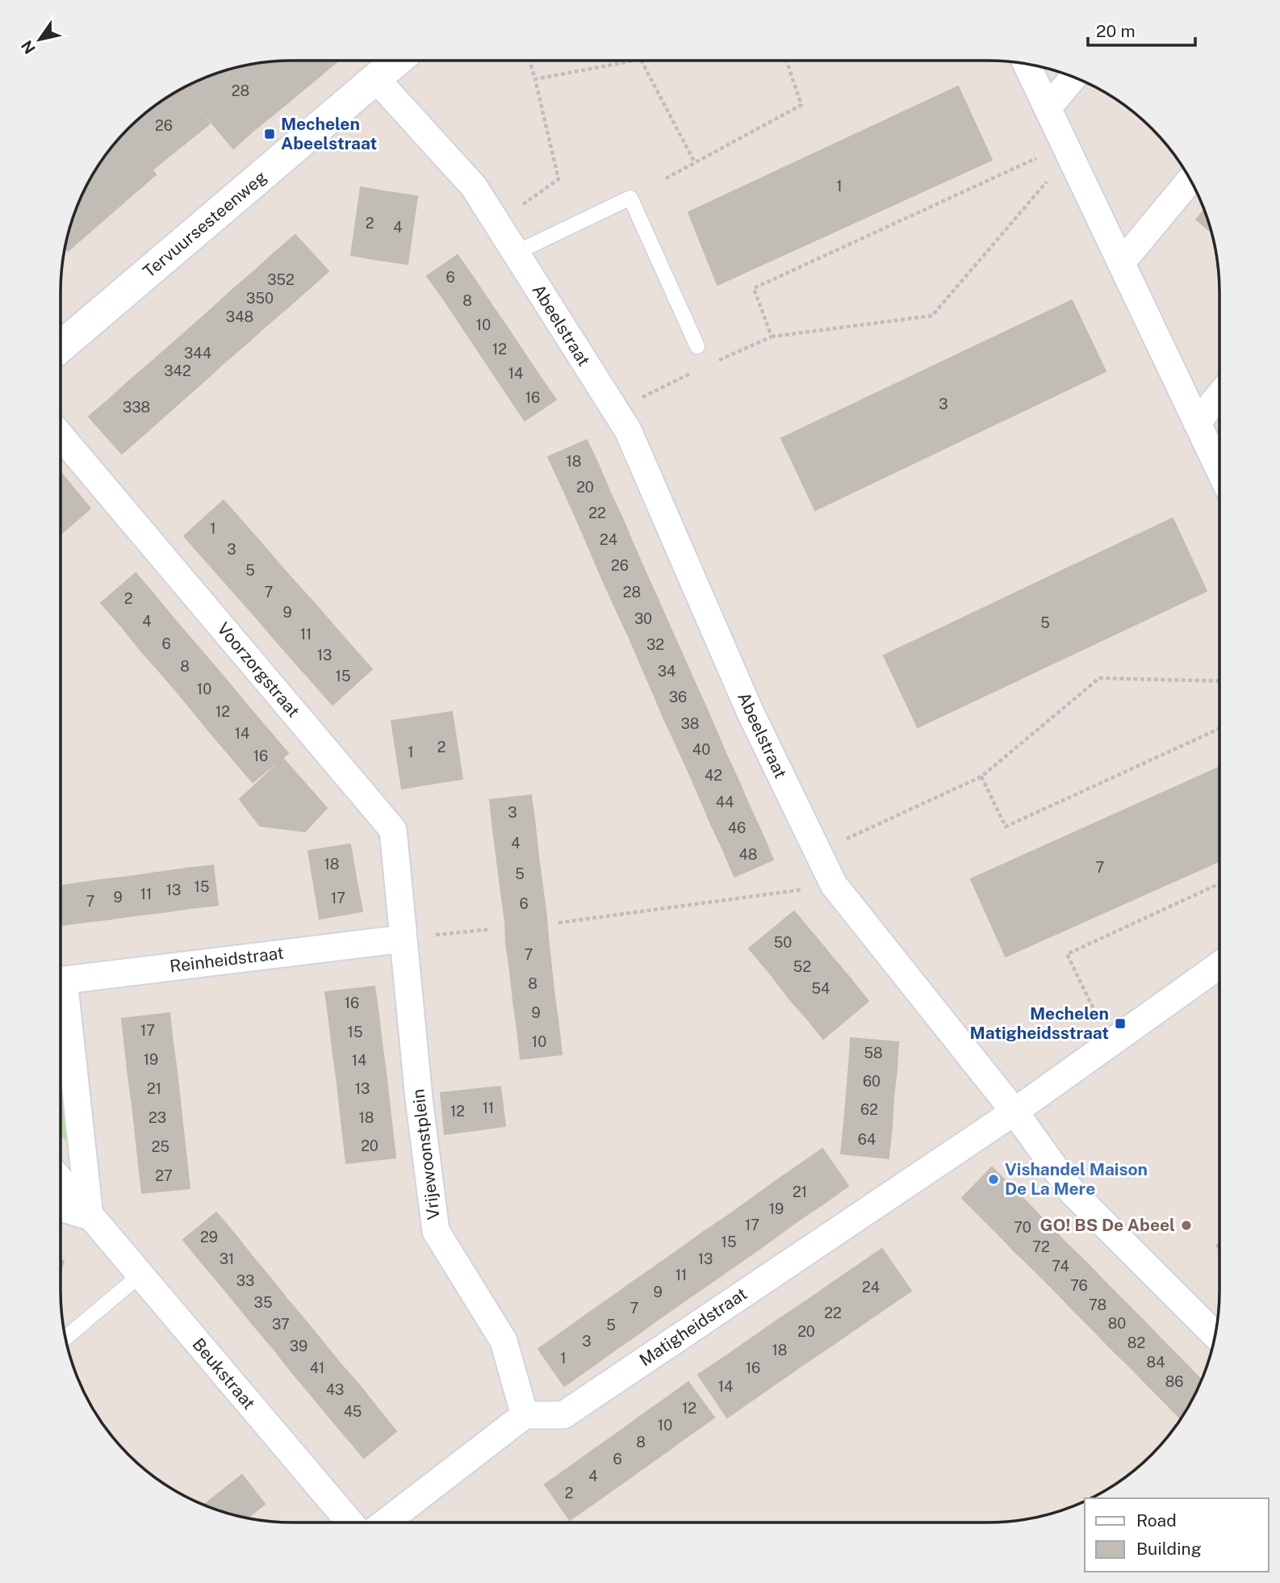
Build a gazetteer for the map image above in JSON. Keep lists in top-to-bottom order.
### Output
{
  "streets": {
    "street": [
      "Tervuursesteenweg",
      "Abeelstraat",
      "Voorzorgstraat",
      "Reinheidstraat",
      "Vrijewoonstplein",
      "Matigheidstraat",
      "Beukstraat"
    ]
  },
  "crossings": [
    ["Tervuursesteenweg", "Abeelstraat"],
    ["Abeelstraat", "Matigheidstraat"],
    ["Voorzorgstraat", "Reinheidstraat"],
    ["Voorzorgstraat", "Vrijewoonstplein"],
    ["Reinheidstraat", "Vrijewoonstplein"],
    ["Vrijewoonstplein", "Matigheidstraat"]
  ],
  "places": {
    "transit": ["Mechelen Abeelstraat", "Mechelen Matigheidsstraat"],
    "other": ["Vishandel Maison De La Mere", "GO! BS De Abeel"]
  },
  "house_numbers": [
    "28",
    "26",
    "1",
    "2",
    "4",
    "6",
    "352",
    "350",
    "8",
    "348",
    "10",
    "12",
    "344",
    "342",
    "14",
    "16",
    "3",
    "338",
    "18",
    "20",
    "22",
    "1",
    "24",
    "3",
    "26",
    "5",
    "7",
    "28",
    "2",
    "9",
    "30",
    "4",
    "5",
    "11",
    "6",
    "32",
    "13",
    "8",
    "34",
    "15",
    "10",
    "36",
    "12",
    "38",
    "14",
    "2",
    "40",
    "1",
    "16",
    "42",
    "44",
    "3",
    "46",
    "4",
    "48",
    "18",
    "7",
    "5",
    "15",
    "13",
    "11",
    "9",
    "17",
    "7",
    "6",
    "50",
    "7",
    "52",
    "8",
    "54",
    "16",
    "9",
    "17",
    "15",
    "10",
    "58",
    "19",
    "14",
    "60",
    "21",
    "13",
    "11",
    "62",
    "12",
    "23",
    "18",
    "64",
    "20",
    "25",
    "27",
    "21",
    "19",
    "17",
    "70",
    "29",
    "15",
    "72",
    "31",
    "13",
    "74",
    "11",
    "33",
    "76",
    "24",
    "9",
    "35",
    "78",
    "7",
    "22",
    "80",
    "37",
    "5",
    "20",
    "3",
    "82",
    "39",
    "18",
    "1",
    "84",
    "41",
    "16",
    "86",
    "14",
    "43",
    "12",
    "45",
    "10",
    "8",
    "6",
    "4",
    "2"
  ],
  "legend": ["Road", "Building"],
  "scale_bar": "20 m",
  "north": "bottom left"
}
